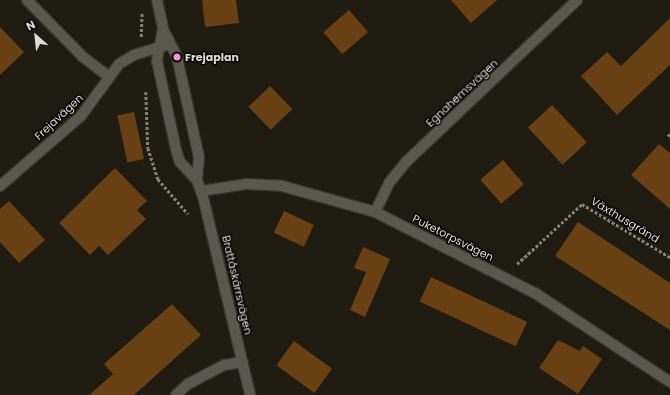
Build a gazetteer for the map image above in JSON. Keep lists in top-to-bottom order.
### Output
{
  "streets": {
    "street": [
      "Egnahemsvägen",
      "Frejavägen",
      "Puketorpsvägen",
      "Brattåskärrsvägen"
    ],
    "path": ["Växthusgränd"]
  },
  "crossings": [
    ["Egnahemsvägen", "Puketorpsvägen"],
    ["Frejavägen", "Brattåskärrsvägen"],
    ["Växthusgränd", "Puketorpsvägen"],
    ["Puketorpsvägen", "Brattåskärrsvägen"]
  ],
  "places": ["Frejaplan"],
  "north": "top left"
}
